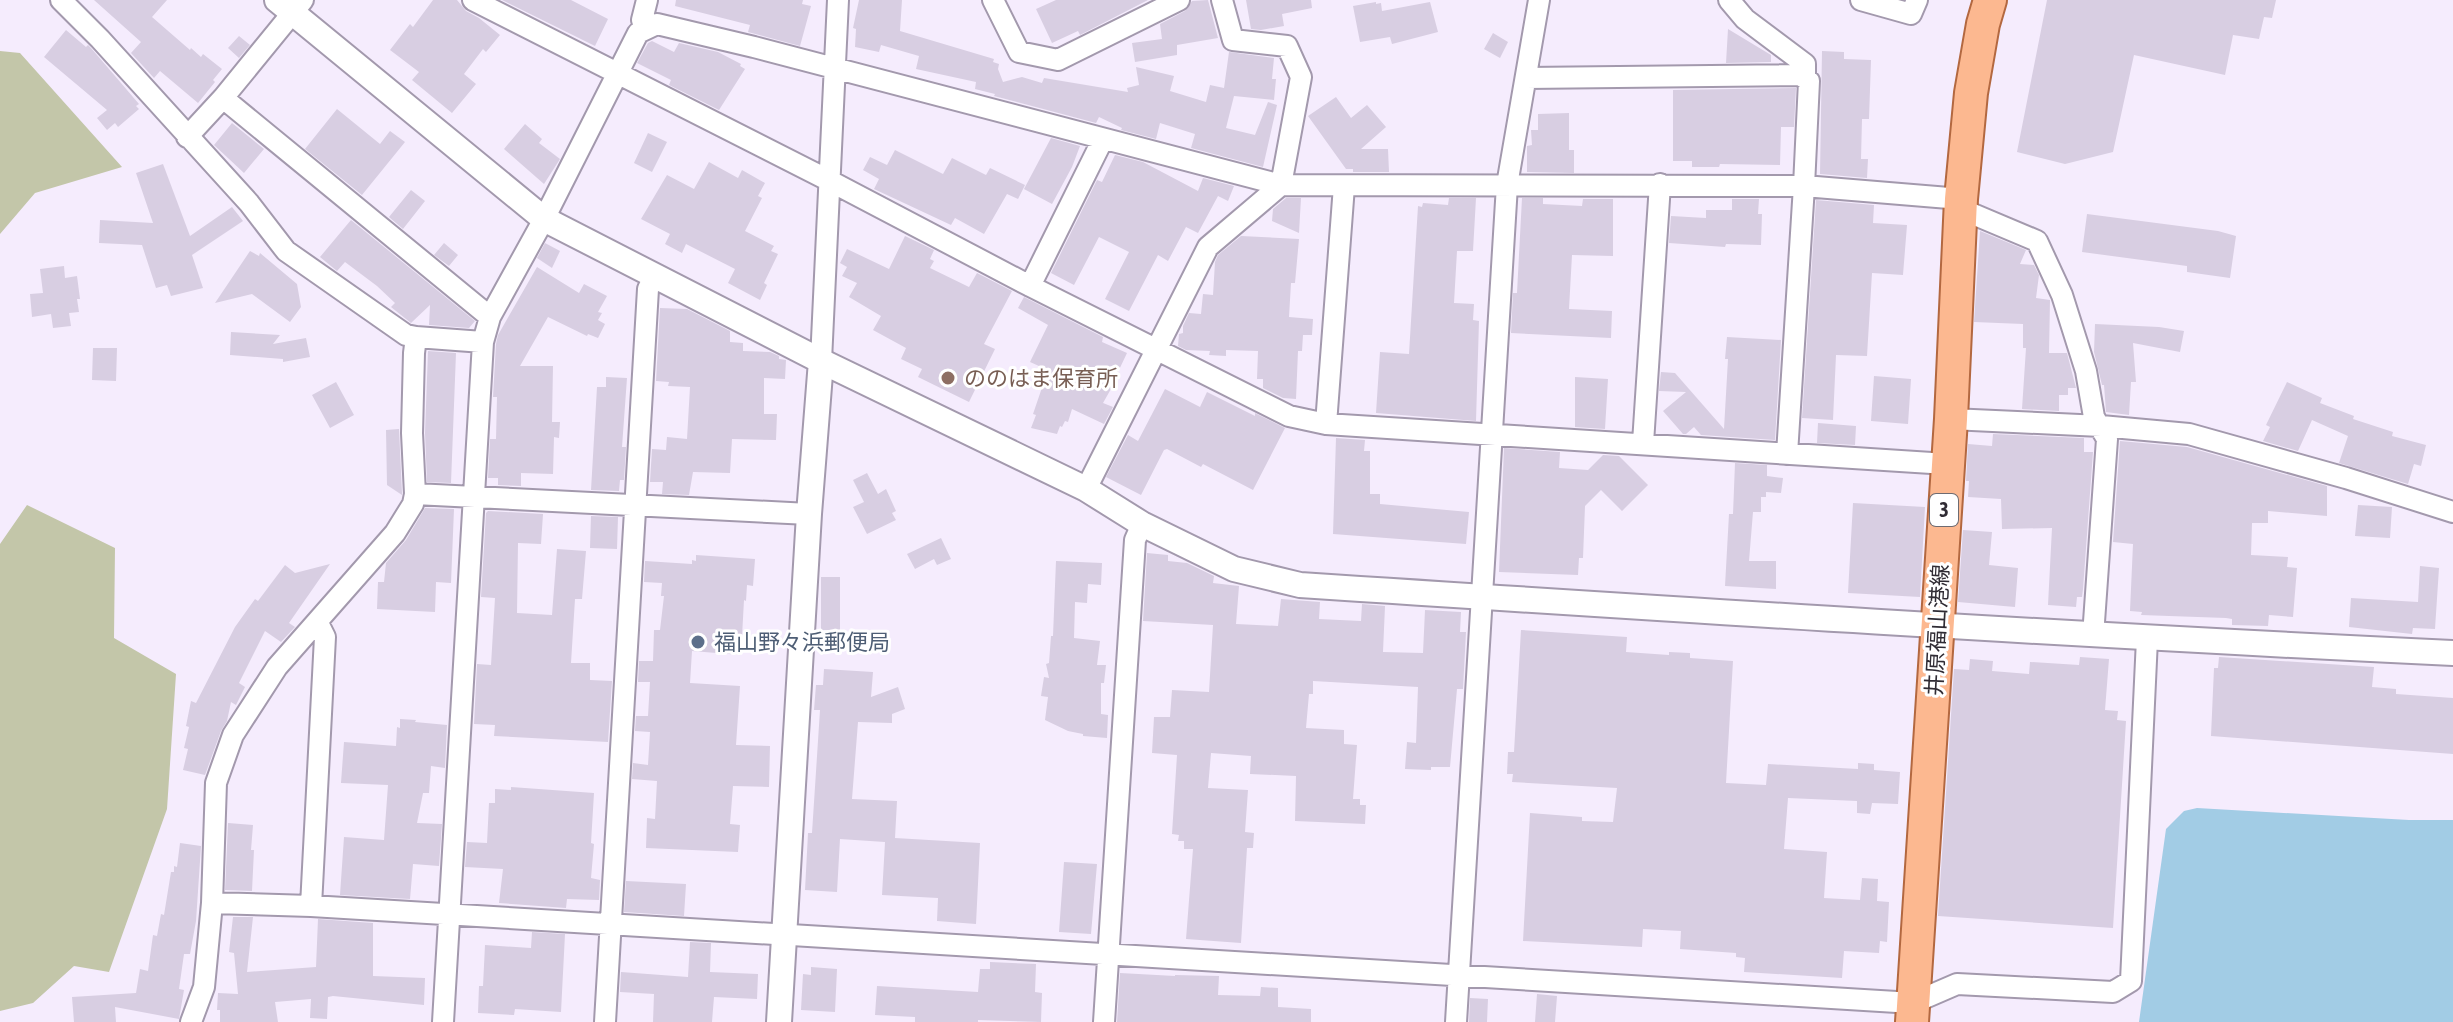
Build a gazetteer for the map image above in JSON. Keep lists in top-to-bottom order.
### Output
{
  "streets": {
    "main road": ["3", "井原福山港線"]
  },
  "places": ["ののはま保育所", "福山野々浜郵便局"]
}
